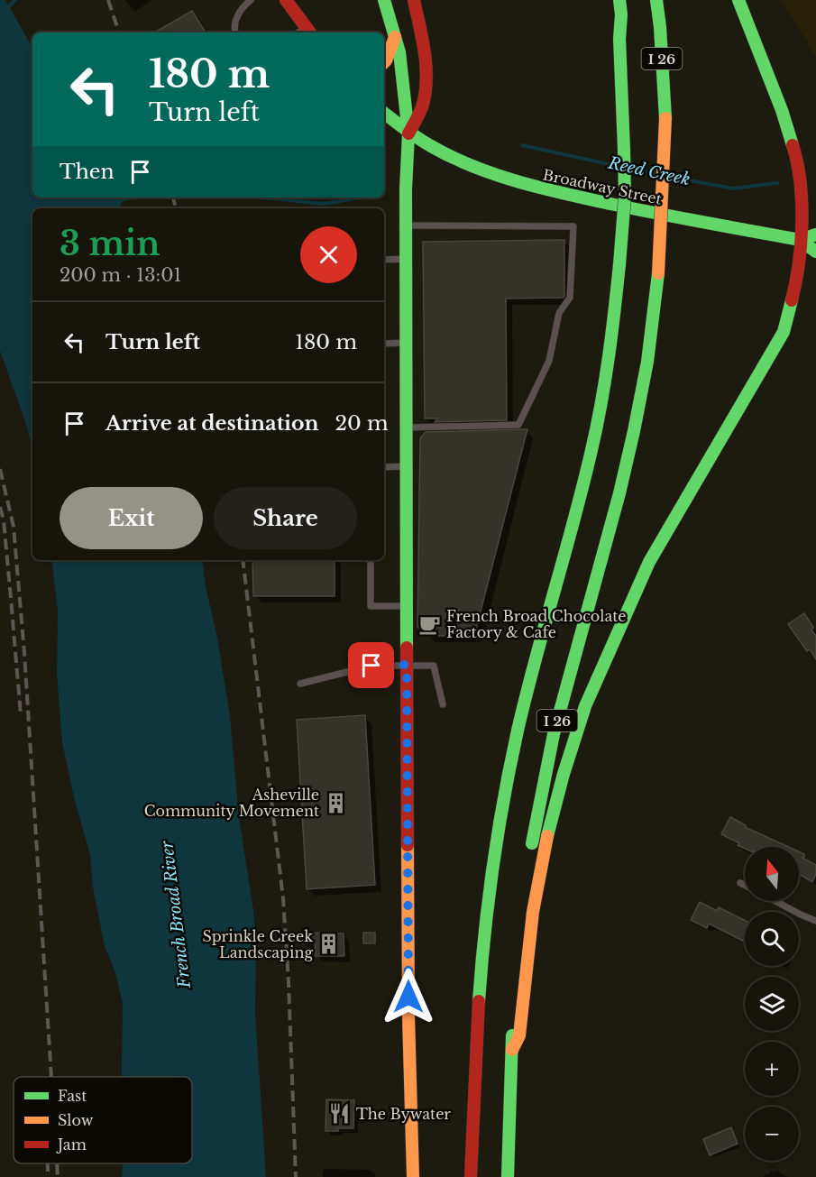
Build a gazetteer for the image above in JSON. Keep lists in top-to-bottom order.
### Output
{
  "streets": {
    "main road": ["I 26", "Broadway Street"]
  },
  "water": ["Reed Creek", "French Broad River"],
  "places": {
    "cafe": ["French Broad Chocolate Factory & Cafe"],
    "building": ["Asheville Community Movement", "Sprinkle Creek Landscaping"],
    "restaurant": ["The Bywater"]
  },
  "legend": ["Fast", "Slow", "Jam"],
  "north": "top",
  "page": {
    "turn": ["180 m", "Turn left"],
    "then": "Then",
    "heading": ["3 min", "200 m · 13:01"],
    "list": [
      {
        "name": "Turn left",
        "value": "180 m"
      },
      {
        "name": "Arrive at destination",
        "value": "20 m"
      }
    ],
    "buttons": ["Exit", "Share"],
    "map_buttons": ["+", "−"]
  }
}
